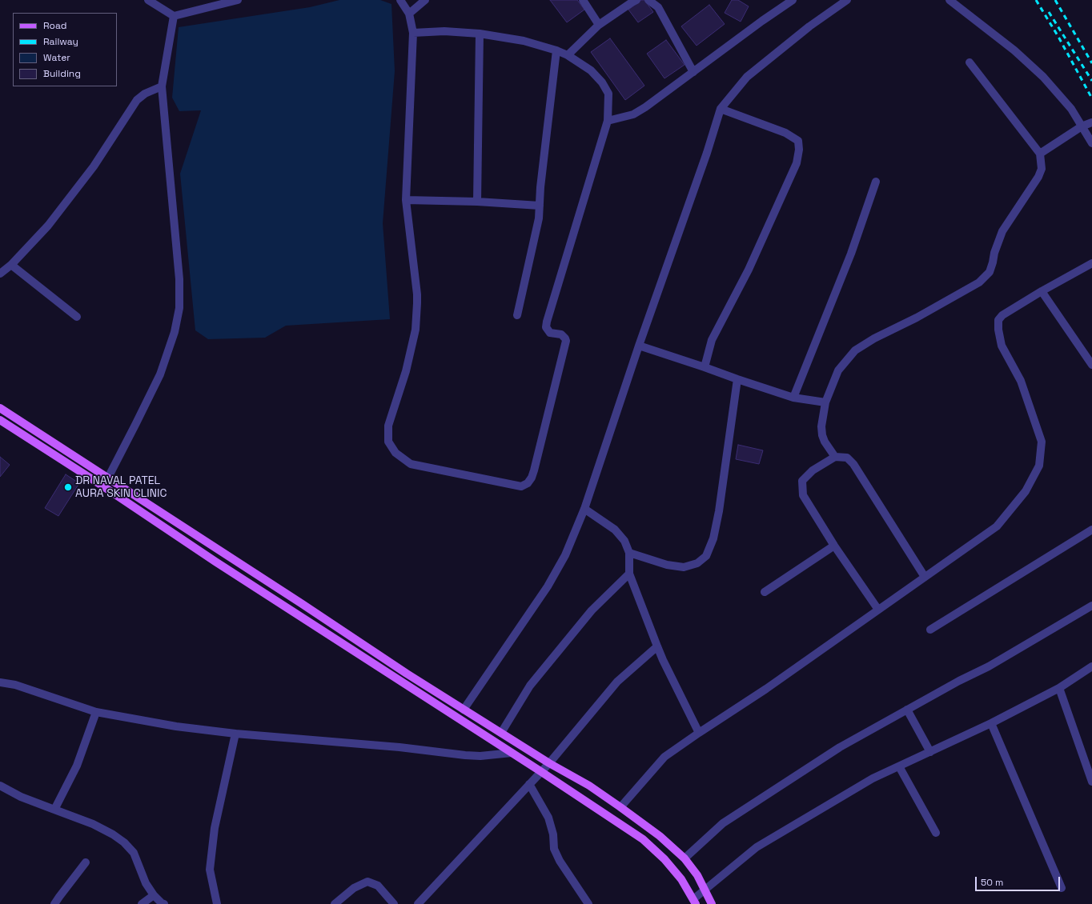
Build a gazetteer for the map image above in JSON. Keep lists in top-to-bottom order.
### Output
{
  "places": ["DR NAVAL PATEL AURA SKIN CLINIC"],
  "legend": [
    "Road",
    "Railway",
    "Water",
    "Building"
  ],
  "scale_bar": "50 m"
}
